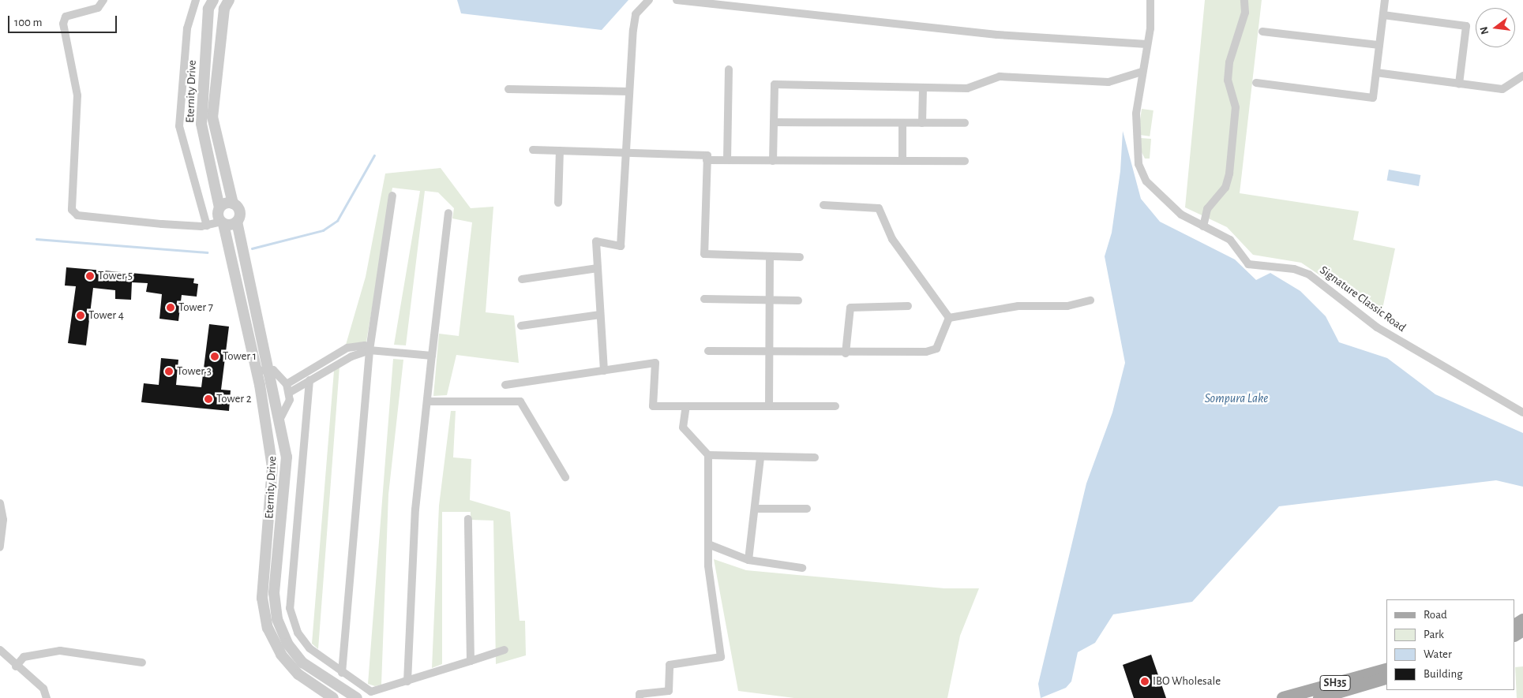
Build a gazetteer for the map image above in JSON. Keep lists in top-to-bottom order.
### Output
{
  "streets": {
    "main road": ["SH35"],
    "street": ["Eternity Drive", "Signature Classic Road"]
  },
  "water": ["Sompura Lake"],
  "places": [
    "Tower 5",
    "Tower 7",
    "Tower 4",
    "Tower 1",
    "Tower 3",
    "Tower 2",
    "IBO Wholesale"
  ],
  "legend": [
    "Road",
    "Park",
    "Water",
    "Building"
  ],
  "scale_bar": "100 m",
  "north": "left"
}
